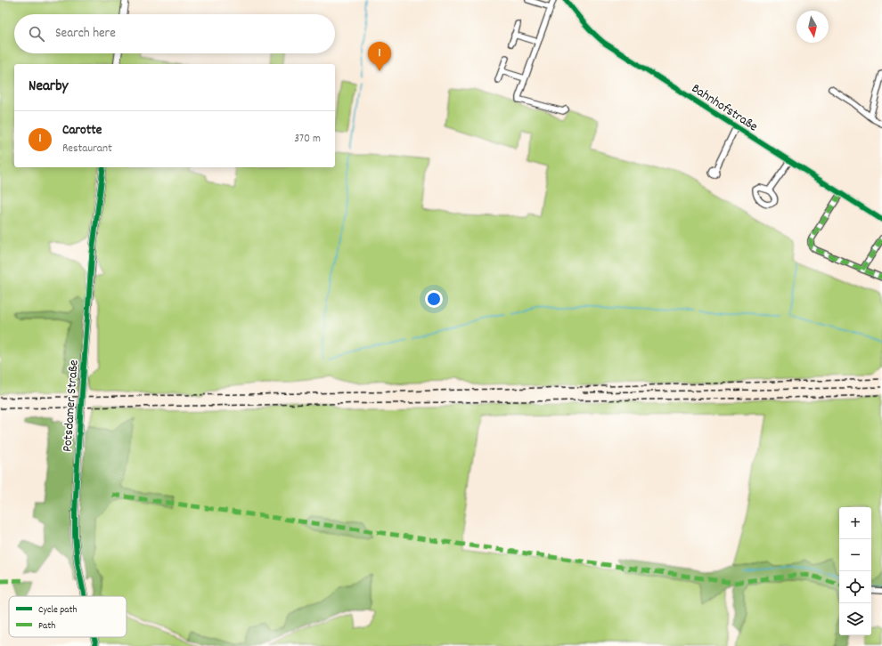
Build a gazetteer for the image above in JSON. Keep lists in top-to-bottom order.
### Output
{
  "streets": {
    "street": ["Bahnhofstraße", "Potsdamer Straße"]
  },
  "legend": ["Cycle path", "Path"],
  "north": "bottom",
  "page": {
    "search": "Search here",
    "pins": "1",
    "heading": "Nearby",
    "list": [
      {
        "mark": "1",
        "name": "Carotte",
        "note": "Restaurant",
        "value": "370 m"
      }
    ],
    "map_buttons": ["+", "−"]
  }
}
